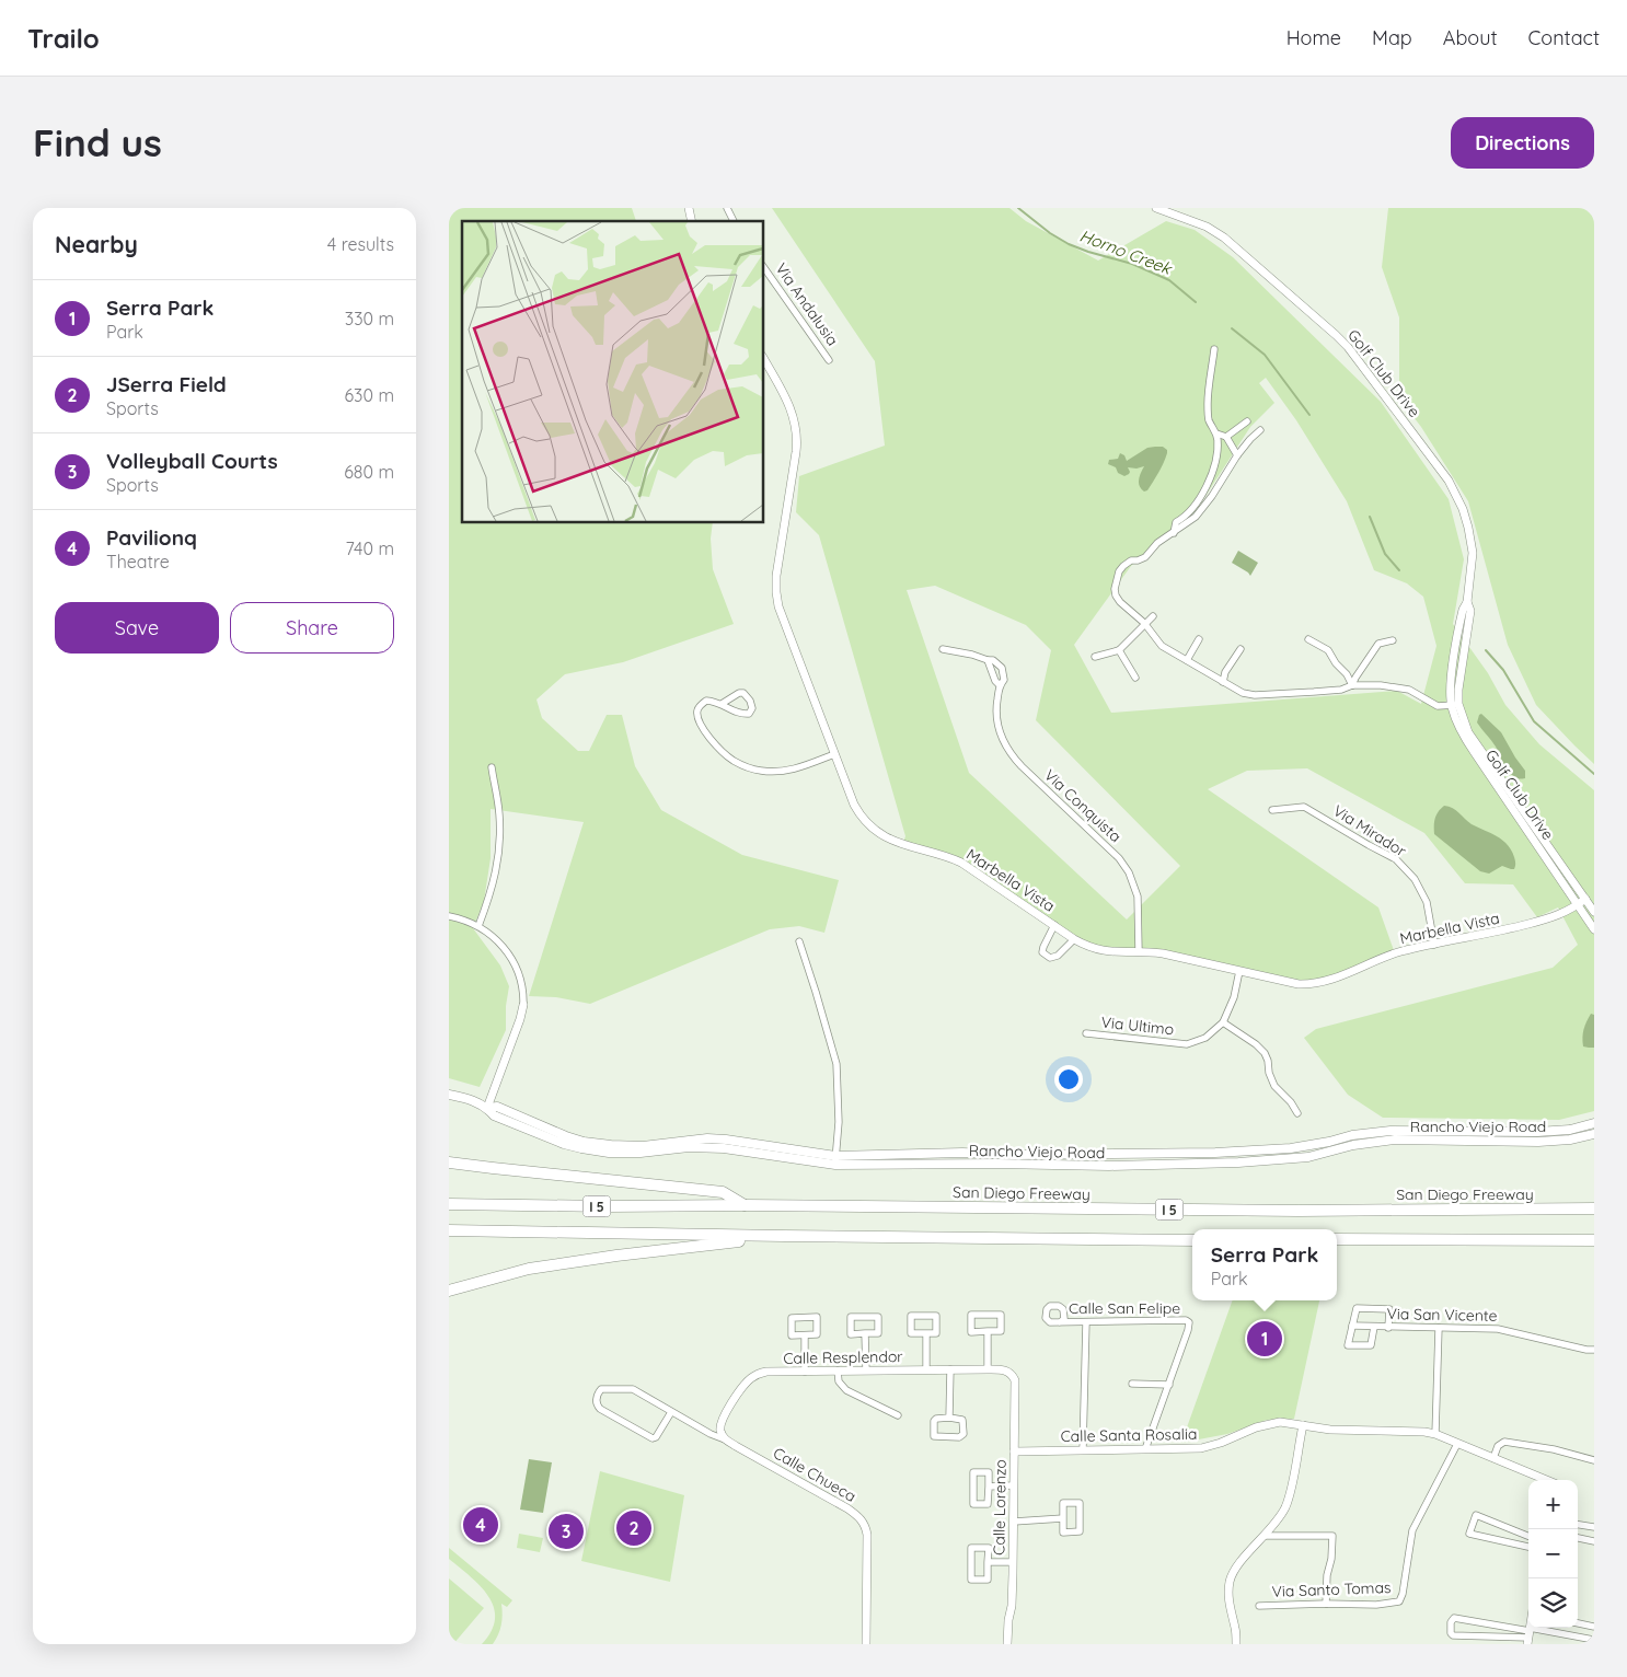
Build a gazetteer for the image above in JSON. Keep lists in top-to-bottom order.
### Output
{
  "streets": {
    "highway": ["San Diego Freeway", "I 5"],
    "main road": ["Rancho Viejo Road"],
    "street": [
      "Via Andalusia",
      "Golf Club Drive",
      "Via Conquista",
      "Via Mirador",
      "Marbella Vista",
      "Via Ultimo",
      "Calle San Felipe",
      "Via San Vicente",
      "Calle Resplendor",
      "Calle Santa Rosalia",
      "Calle Chueca",
      "Calle Lorenzo",
      "Via Santo Tomas"
    ]
  },
  "crossings": [
    ["Golf Club Drive", "Marbella Vista"],
    ["Via Conquista", "Marbella Vista"],
    ["Via Mirador", "Marbella Vista"],
    ["Marbella Vista", "Via Ultimo"],
    ["Calle Resplendor", "Calle Chueca"],
    ["Calle Resplendor", "Calle Lorenzo"],
    ["Calle Santa Rosalia", "Calle Lorenzo"],
    ["Calle Santa Rosalia", "Via Santo Tomas"]
  ],
  "water": ["Horno Creek"],
  "page": {
    "header": "Trailo",
    "nav": [
      "Home",
      "Map",
      "About",
      "Contact"
    ],
    "buttons": [
      "Directions",
      ["Save", "Share"]
    ],
    "title": "Find us",
    "heading": ["Nearby", "4 results"],
    "list": [
      {
        "mark": "1",
        "name": "Serra Park",
        "note": "Park",
        "value": "330 m"
      },
      {
        "mark": "2",
        "name": "JSerra Field",
        "note": "Sports",
        "value": "630 m"
      },
      {
        "mark": "3",
        "name": "Volleyball Courts",
        "note": "Sports",
        "value": "680 m"
      },
      {
        "mark": "4",
        "name": "Pavilionq",
        "note": "Theatre",
        "value": "740 m"
      }
    ],
    "popup": ["Serra Park", "Park"],
    "pins": [
      "1",
      "4",
      "2",
      "3"
    ],
    "map_buttons": ["+", "−"]
  }
}
